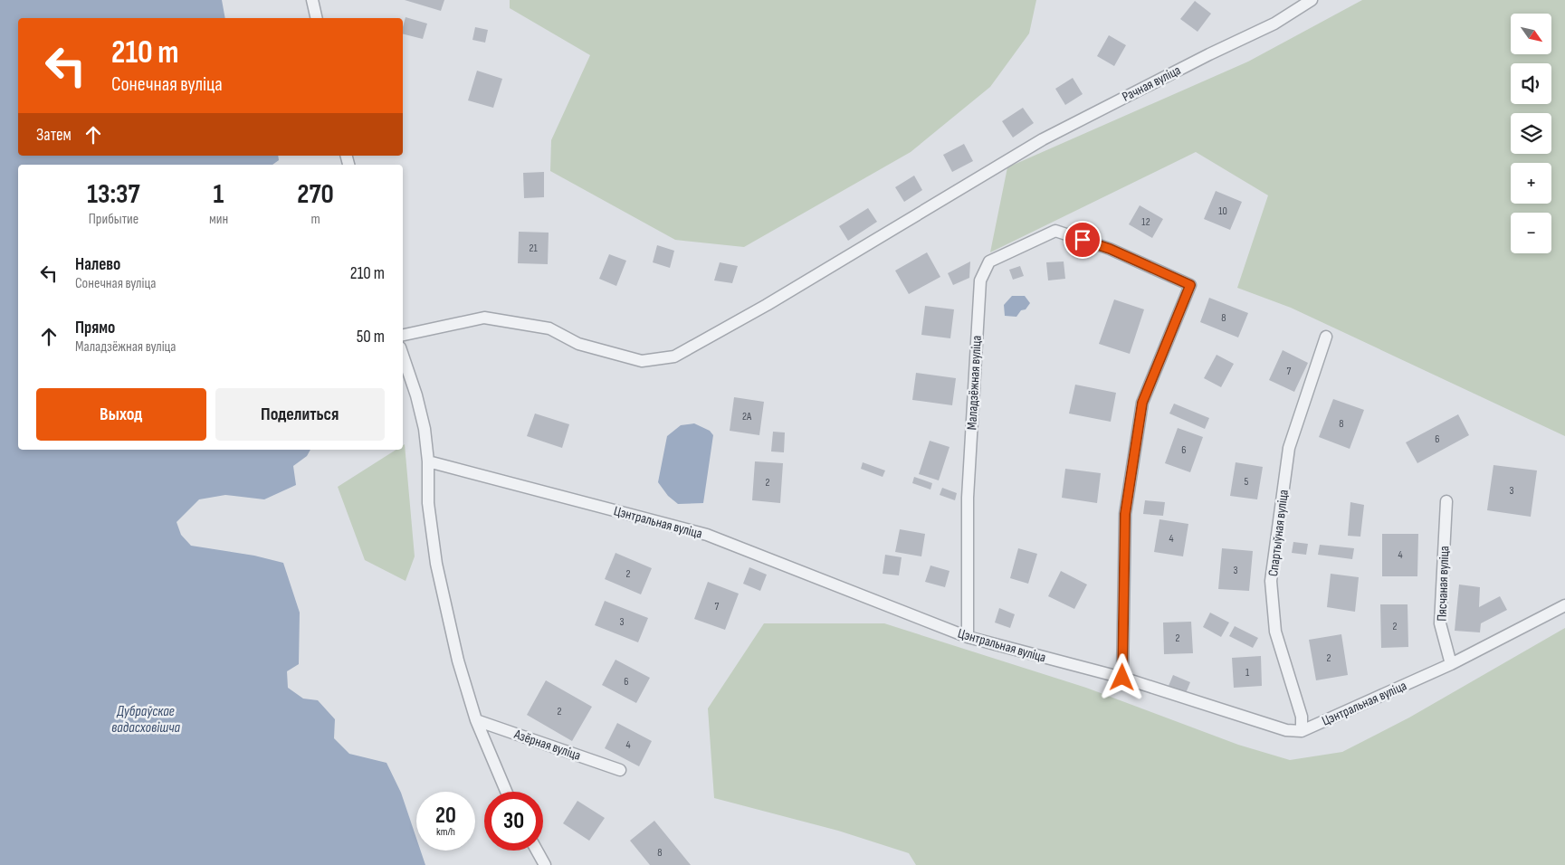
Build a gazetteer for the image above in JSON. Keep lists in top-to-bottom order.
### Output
{
  "streets": {
    "street": [
      "Рачная вуліца",
      "Маладзёжная вуліца",
      "Цэнтральная вуліца",
      "Спартыўная вуліца",
      "Пясчаная вуліца",
      "Азёрная вуліца"
    ]
  },
  "crossings": [
    ["Маладзёжная вуліца", "Цэнтральная вуліца"],
    ["Цэнтральная вуліца", "Спартыўная вуліца"],
    ["Цэнтральная вуліца", "Пясчаная вуліца"]
  ],
  "water": ["Дубраўскае вадасховішча"],
  "house_numbers": [
    "10",
    "12",
    "21",
    "8",
    "7",
    "2А",
    "8",
    "6",
    "6",
    "5",
    "2",
    "3",
    "4",
    "4",
    "3",
    "2",
    "7",
    "3",
    "2",
    "2",
    "2",
    "1",
    "6",
    "2",
    "4",
    "8"
  ],
  "north": "bottom right",
  "page": {
    "map_buttons": ["+", "−"],
    "turn": ["210 m", "Сонечная вуліца"],
    "then": "Затем",
    "eta": [
      "13:37",
      "Прибытие",
      "1",
      "мин",
      "270",
      "m"
    ],
    "list": [
      {
        "name": "Налево",
        "note": "Сонечная вуліца",
        "value": "210 m"
      },
      {
        "name": "Прямо",
        "note": "Маладзёжная вуліца",
        "value": "50 m"
      }
    ],
    "buttons": ["Выход", "Поделиться"],
    "speed": "20 km/h",
    "limit": "30"
  }
}
